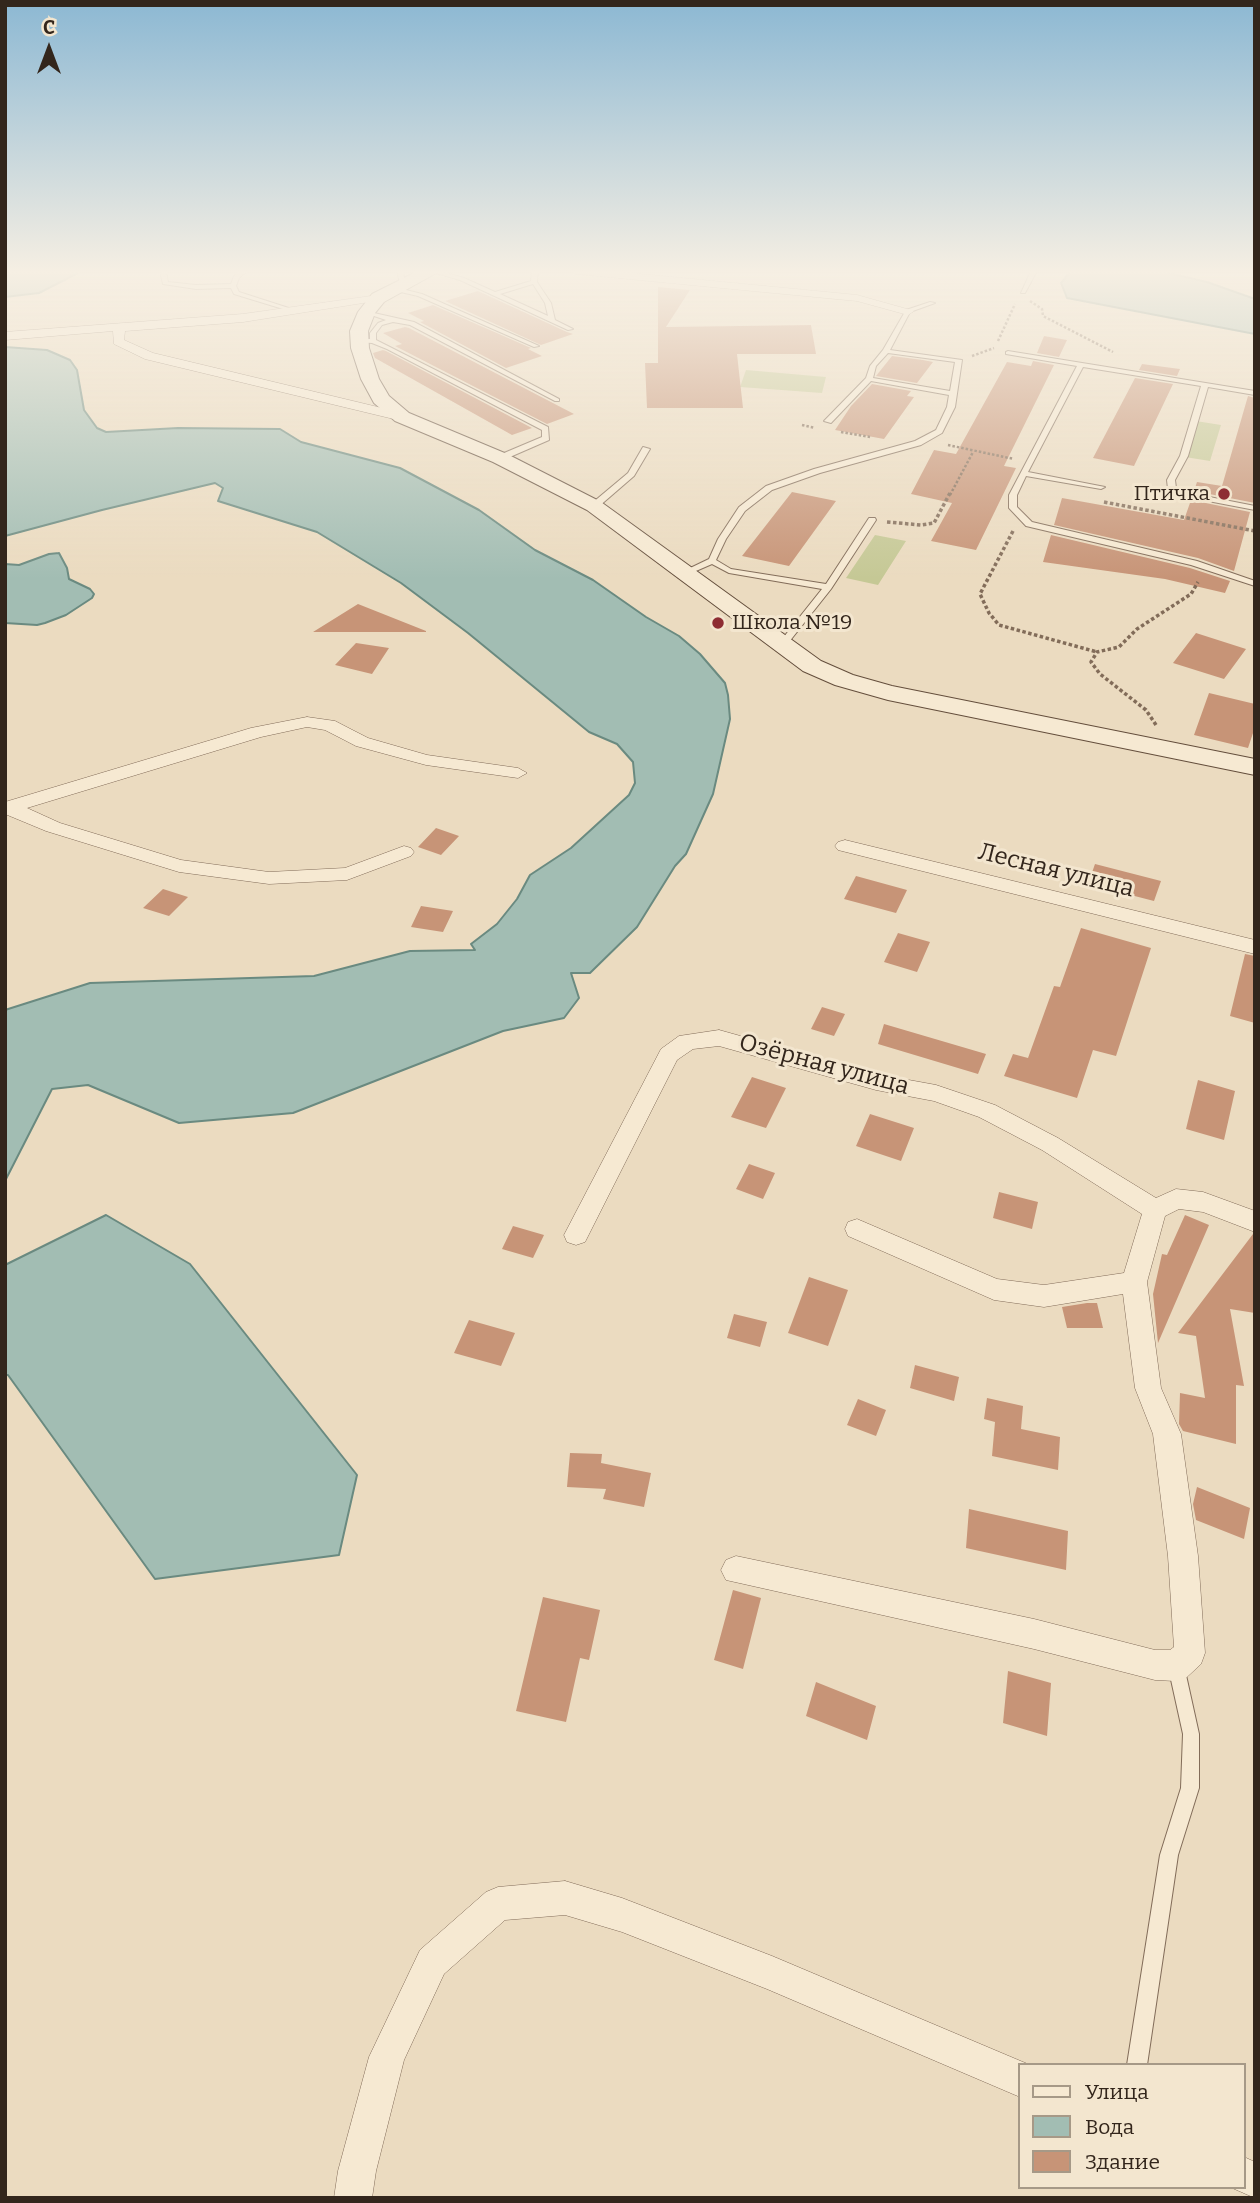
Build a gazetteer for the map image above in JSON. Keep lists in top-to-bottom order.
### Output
{
  "streets": {
    "street": ["Лесная улица", "Озёрная улица"]
  },
  "places": ["Птичка", "Школа №19"],
  "legend": ["Улица", "Вода", "Здание"],
  "north": "top"
}
